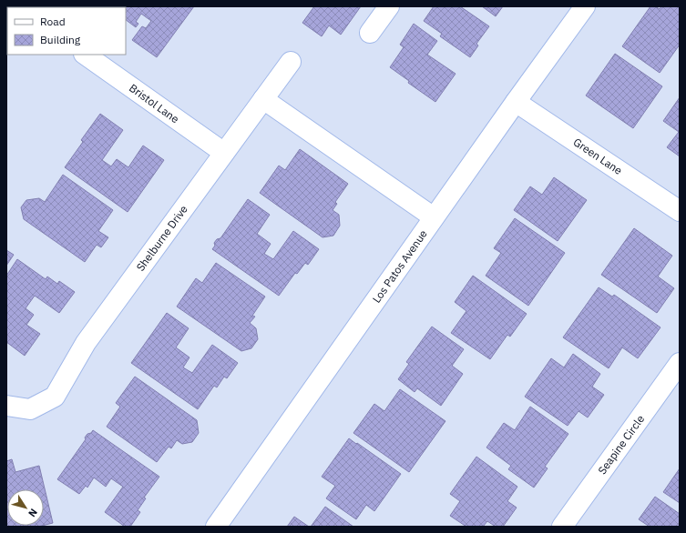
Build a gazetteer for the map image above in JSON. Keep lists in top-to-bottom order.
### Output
{
  "streets": {
    "street": [
      "Bristol Lane",
      "Green Lane",
      "Shelburne Drive",
      "Los Patos Avenue",
      "Seapine Circle"
    ]
  },
  "crossings": [
    ["Bristol Lane", "Shelburne Drive"],
    ["Green Lane", "Los Patos Avenue"]
  ],
  "legend": ["Road", "Building"],
  "north": "bottom right"
}
